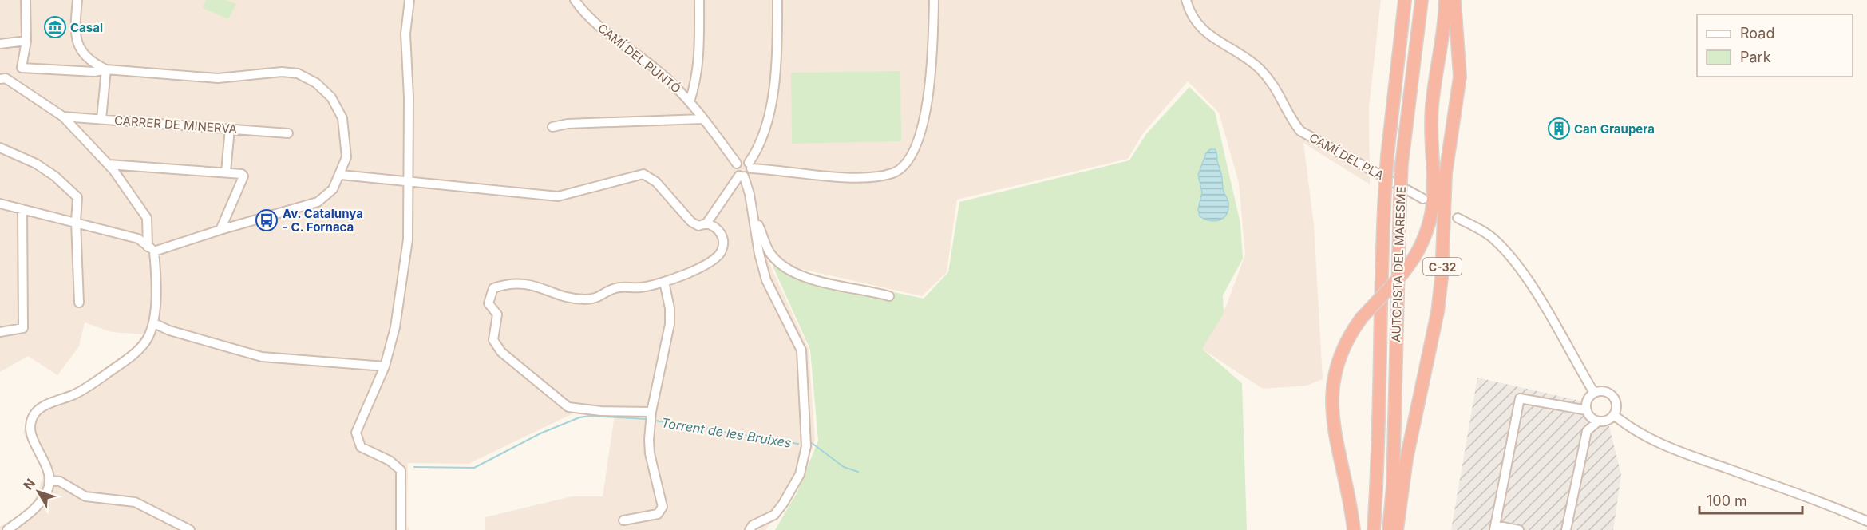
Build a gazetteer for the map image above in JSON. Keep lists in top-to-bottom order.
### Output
{
  "streets": {
    "highway": ["AUTOPISTA DEL MARESME", "C-32"],
    "street": ["CAMÍ DEL PUNTÓ", "CARRER DE MINERVA", "CAMÍ DEL PLA"]
  },
  "water": ["Torrent de les Bruixes"],
  "places": {
    "museum": ["Casal"],
    "building": ["Can Graupera"],
    "bus stop": ["Av. Catalunya - C. Fornaca"]
  },
  "legend": ["Road", "Park"],
  "scale_bar": "100 m",
  "north": "top left"
}
